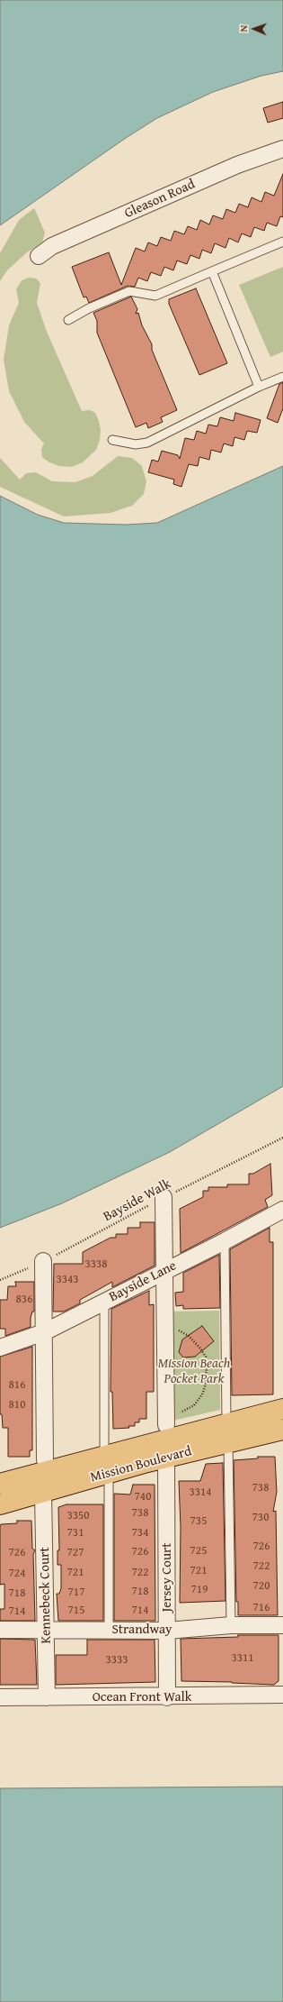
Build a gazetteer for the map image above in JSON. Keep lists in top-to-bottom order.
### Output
{
  "streets": {
    "main road": ["Mission Boulevard"],
    "street": [
      "Gleason Road",
      "Bayside Lane",
      "Jersey Court",
      "Kennebeck Court",
      "Strandway",
      "Ocean Front Walk"
    ],
    "path": ["Bayside Walk"]
  },
  "crossings": [
    ["Mission Boulevard", "Jersey Court"],
    ["Mission Boulevard", "Kennebeck Court"],
    ["Jersey Court", "Strandway"],
    ["Jersey Court", "Ocean Front Walk"],
    ["Kennebeck Court", "Strandway"],
    ["Kennebeck Court", "Ocean Front Walk"]
  ],
  "parks": ["Mission Beach Pocket Park"],
  "house_numbers": [
    "3338",
    "3343",
    "836",
    "816",
    "810",
    "738",
    "3314",
    "740",
    "738",
    "3350",
    "730",
    "735",
    "731",
    "734",
    "726",
    "725",
    "726",
    "726",
    "727",
    "722",
    "721",
    "721",
    "722",
    "724",
    "720",
    "719",
    "718",
    "717",
    "718",
    "716",
    "715",
    "714",
    "714",
    "3311",
    "3333"
  ],
  "north": "left"
}
